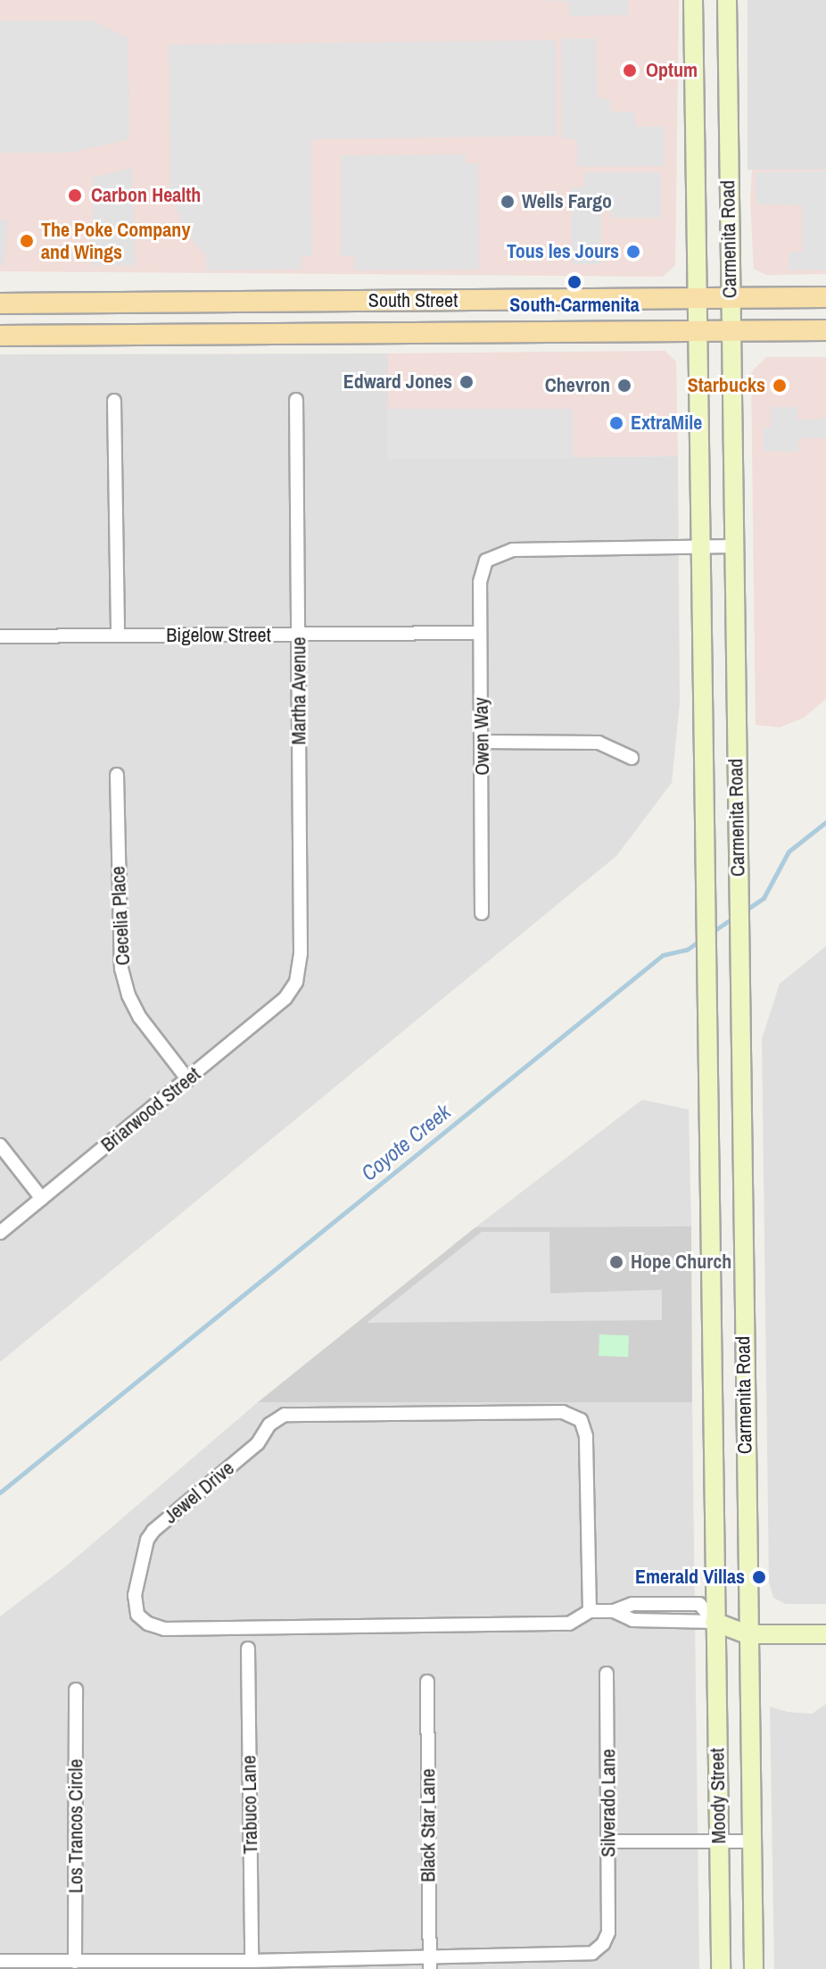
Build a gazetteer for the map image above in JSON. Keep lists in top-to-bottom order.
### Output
{
  "streets": {
    "main road": ["Carmenita Road", "South Street", "Moody Street"],
    "street": [
      "Bigelow Street",
      "Martha Avenue",
      "Owen Way",
      "Cecelia Place",
      "Briarwood Street",
      "Jewel Drive",
      "Silverado Lane",
      "Trabuco Lane",
      "Black Star Lane",
      "Los Trancos Circle"
    ]
  },
  "crossings": [
    ["Carmenita Road", "South Street"],
    ["Carmenita Road", "Owen Way"],
    ["Carmenita Road", "Jewel Drive"],
    ["Carmenita Road", "Moody Street"],
    ["Bigelow Street", "Martha Avenue"],
    ["Bigelow Street", "Owen Way"],
    ["Martha Avenue", "Briarwood Street"],
    ["Cecelia Place", "Briarwood Street"],
    ["Jewel Drive", "Moody Street"],
    ["Silverado Lane", "Black Star Lane"]
  ],
  "water": ["Coyote Creek"],
  "places": [
    "Optum",
    "Carbon Health",
    "Wells Fargo",
    "The Poke Company and Wings",
    "Tous les Jours",
    "South-Carmenita",
    "Edward Jones",
    "Chevron",
    "Starbucks",
    "ExtraMile",
    "Hope Church",
    "Emerald Villas"
  ]
}
